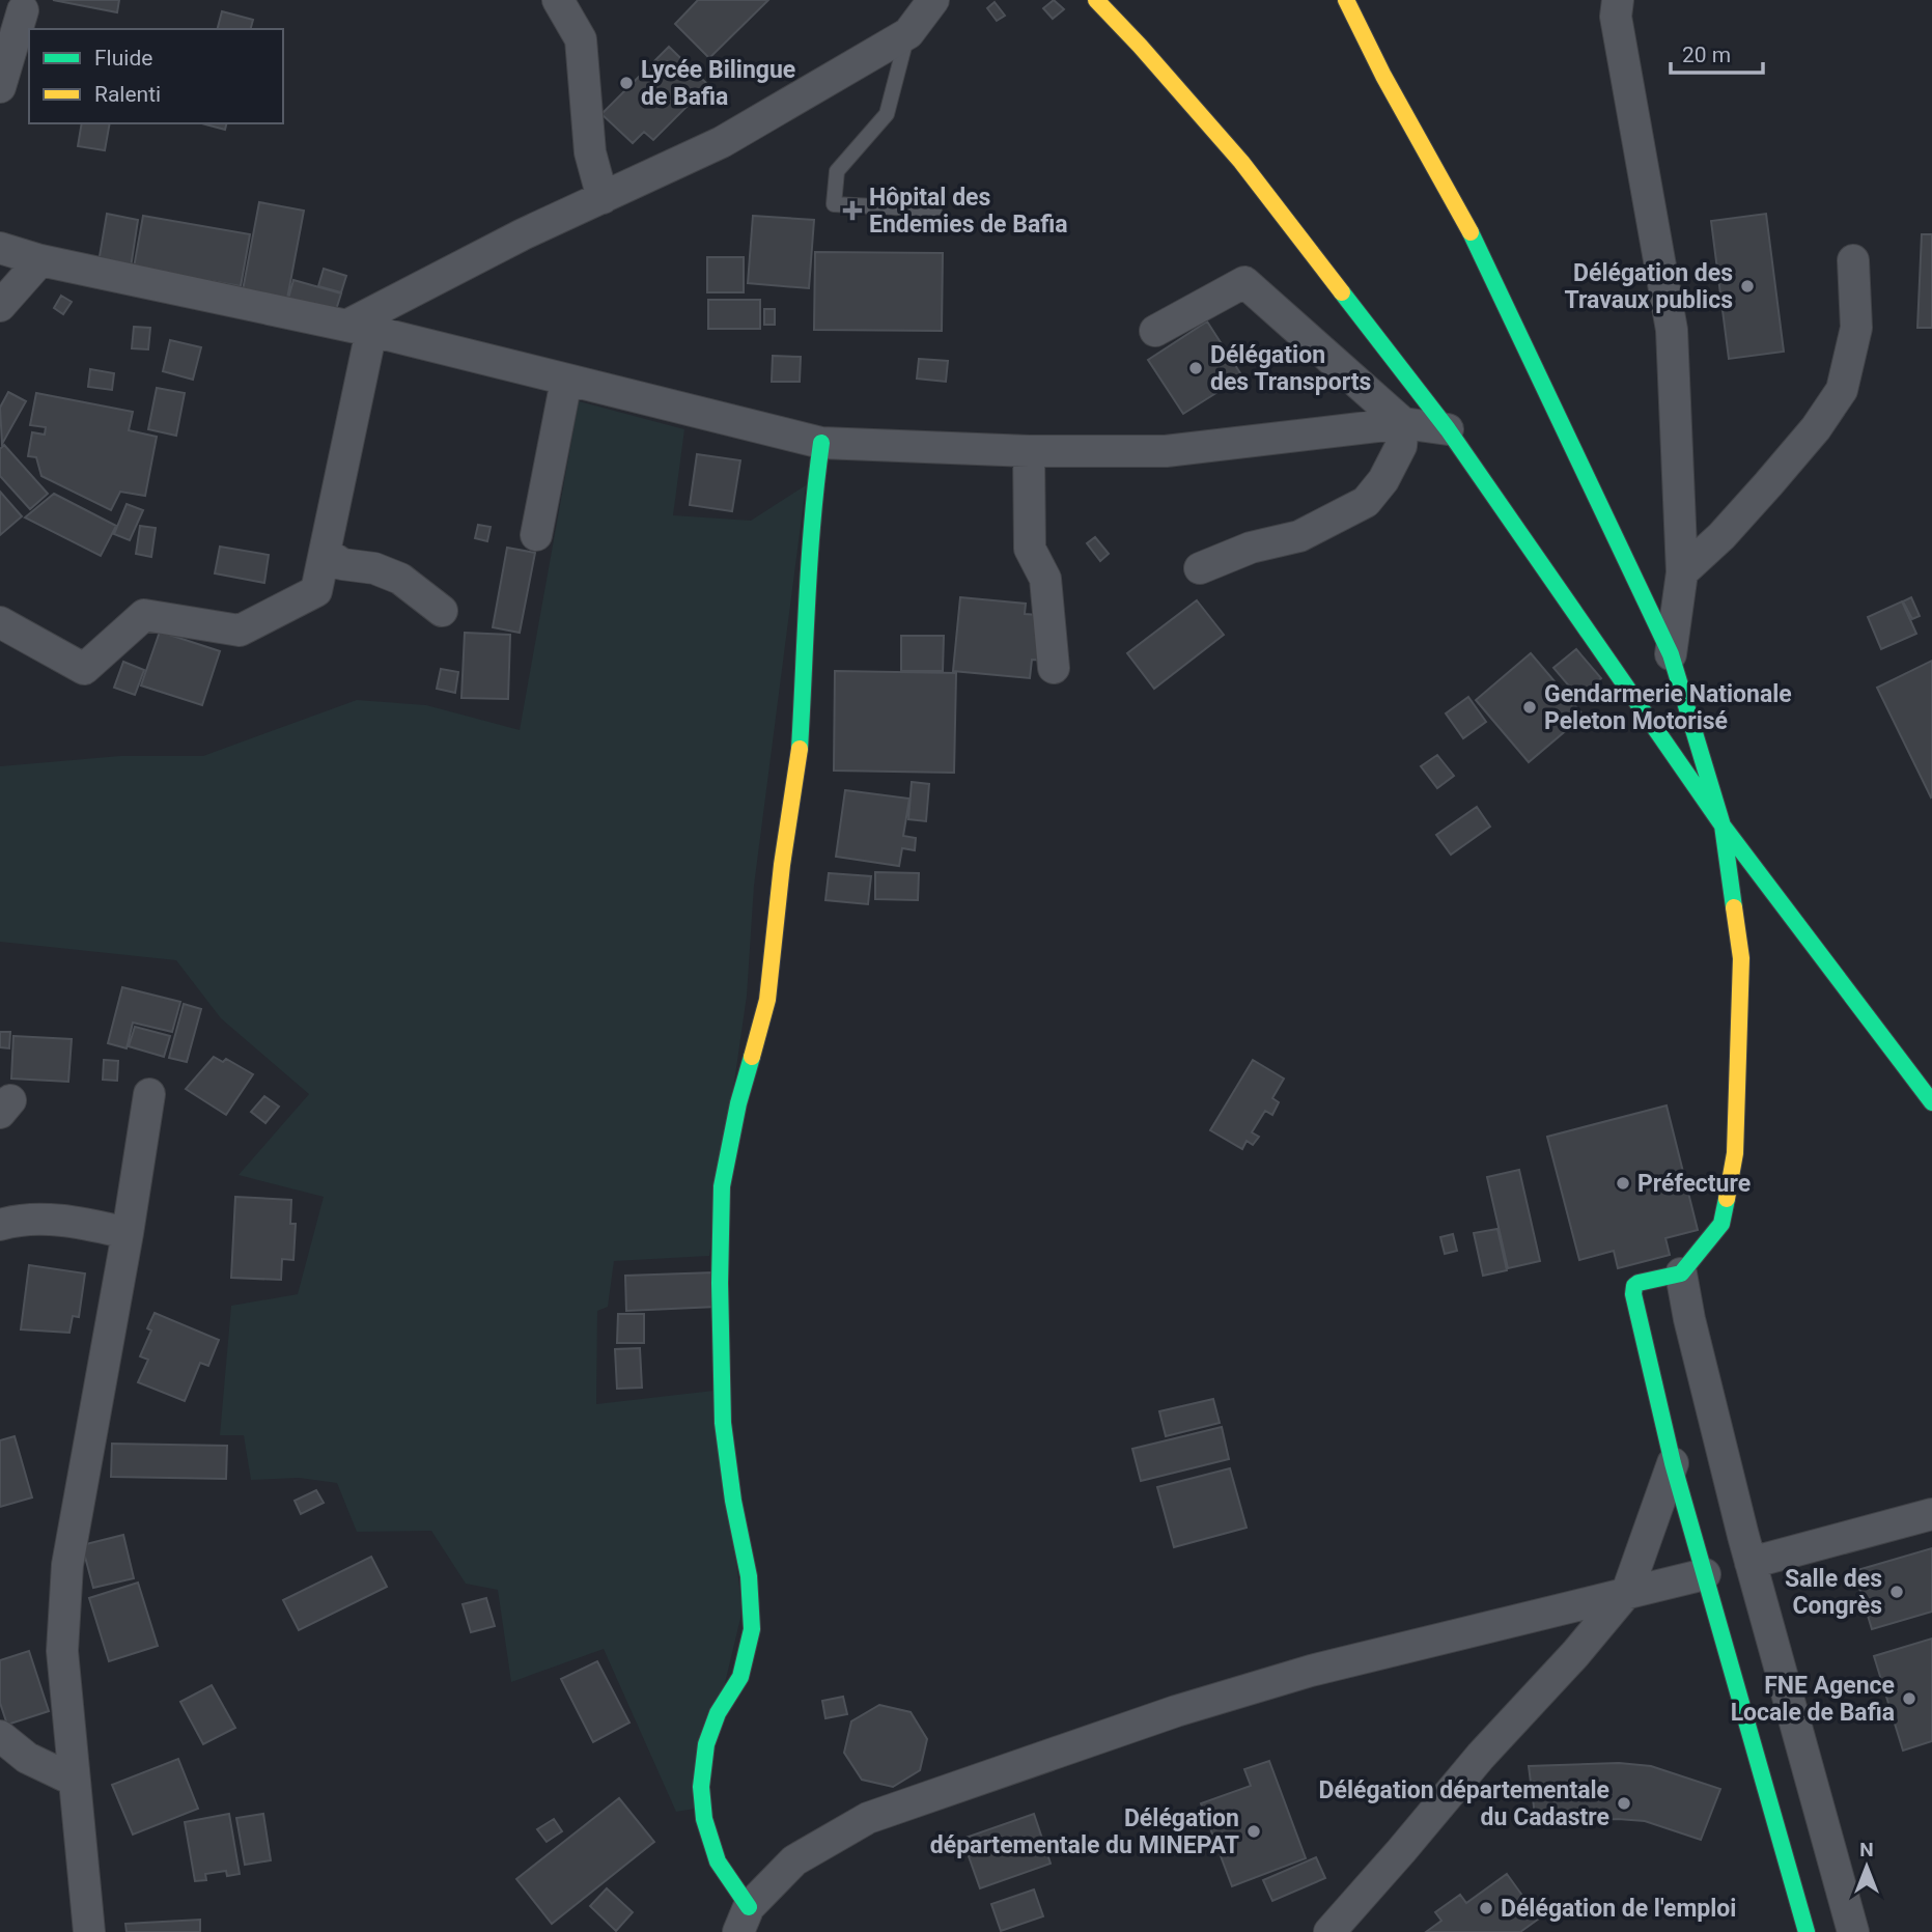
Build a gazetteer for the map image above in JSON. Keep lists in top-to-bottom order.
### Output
{
  "places": {
    "other": [
      "Lycée Bilingue de Bafia",
      "Délégation des Travaux publics",
      "Délégation des Transports",
      "Gendarmerie Nationale Peleton Motorisé",
      "Préfecture",
      "Salle des Congrès",
      "FNE Agence Locale de Bafia",
      "Délégation départementale du Cadastre",
      "Délégation départementale du MINEPAT",
      "Délégation de l'emploi"
    ],
    "health": ["Hôpital des Endemies de Bafia"]
  },
  "legend": ["Fluide", "Ralenti"],
  "scale_bar": "20 m",
  "north": "top"
}
